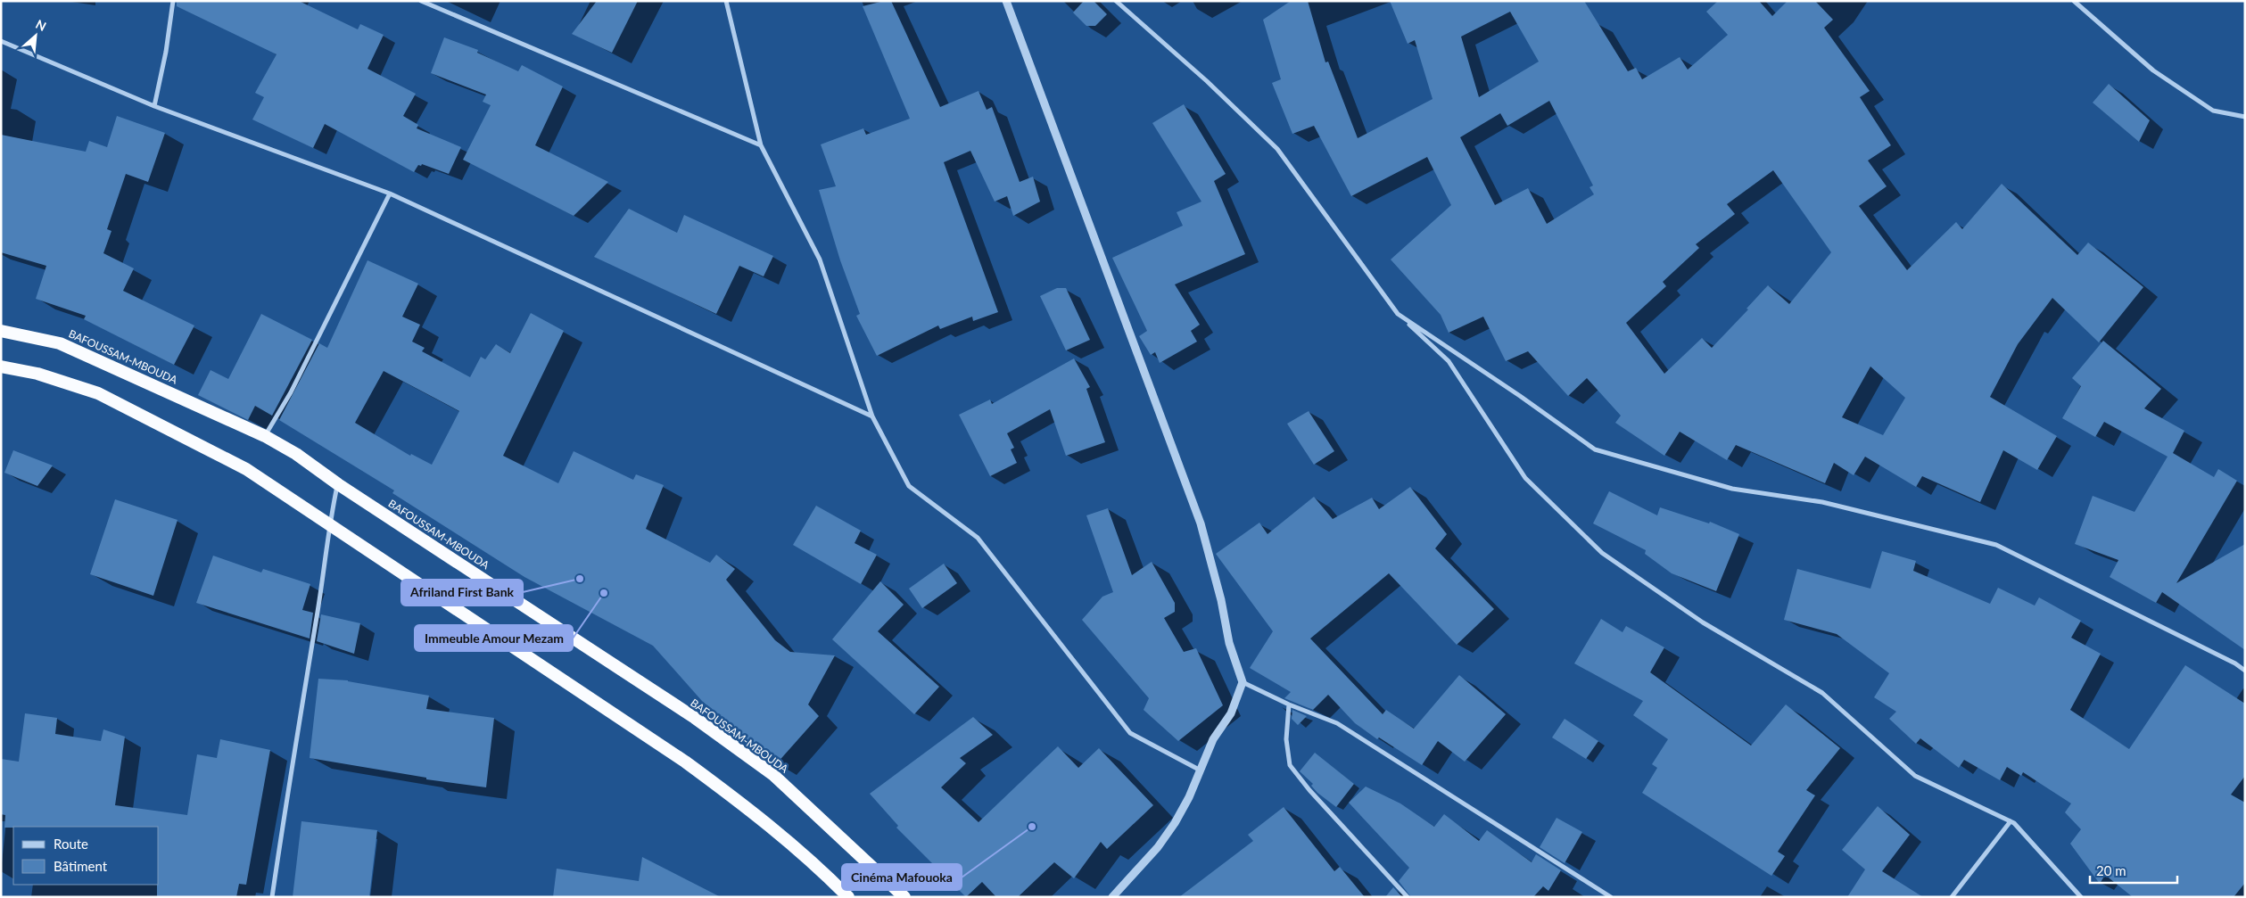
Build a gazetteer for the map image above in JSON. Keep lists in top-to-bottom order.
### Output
{
  "streets": {
    "highway": ["BAFOUSSAM-MBOUDA"]
  },
  "places": ["Afriland First Bank", "Immeuble Amour Mezam", "Cinéma Mafouoka"],
  "legend": ["Route", "Bâtiment"],
  "scale_bar": "20 m",
  "north": "top right"
}
